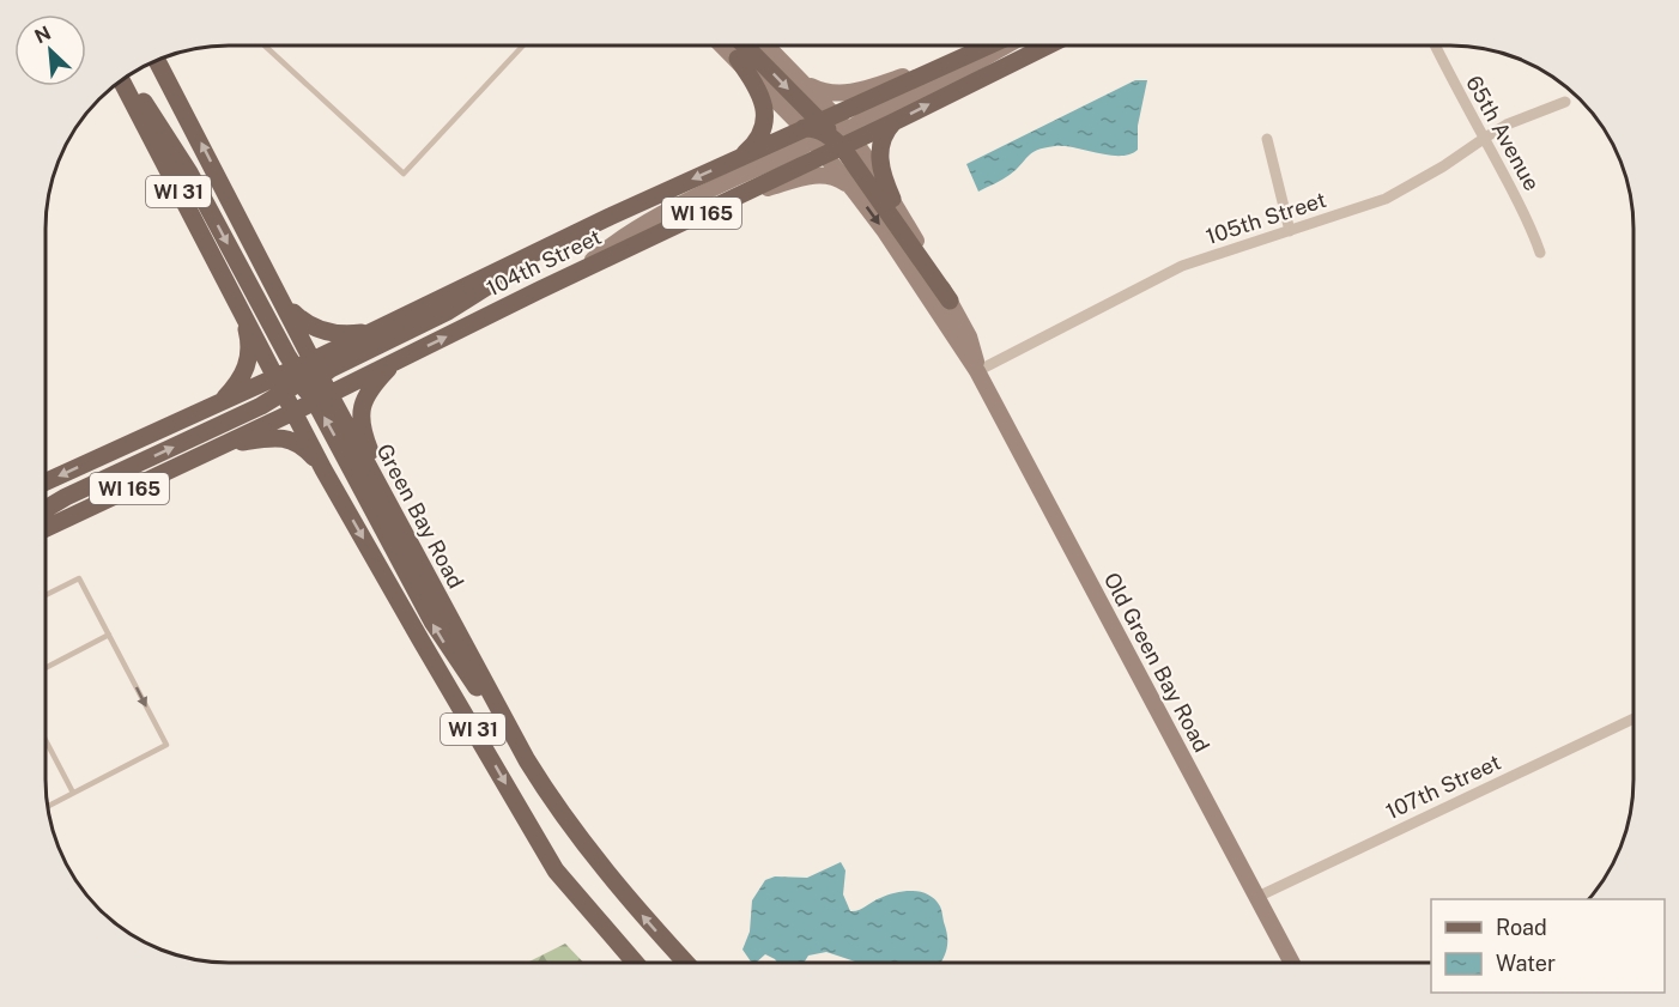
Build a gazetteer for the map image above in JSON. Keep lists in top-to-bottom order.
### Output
{
  "streets": {
    "main road": [
      "WI 31",
      "WI 165",
      "104th Street",
      "Green Bay Road"
    ],
    "street": [
      "65th Avenue",
      "105th Street",
      "Old Green Bay Road",
      "107th Street"
    ]
  },
  "crossings": [
    ["65th Avenue", "105th Street"],
    ["WI 31", "WI 165"],
    ["105th Street", "Old Green Bay Road"],
    ["104th Street", "Green Bay Road"],
    ["104th Street", "Old Green Bay Road"],
    ["Old Green Bay Road", "107th Street"]
  ],
  "legend": ["Road", "Water"],
  "north": "top left"
}
